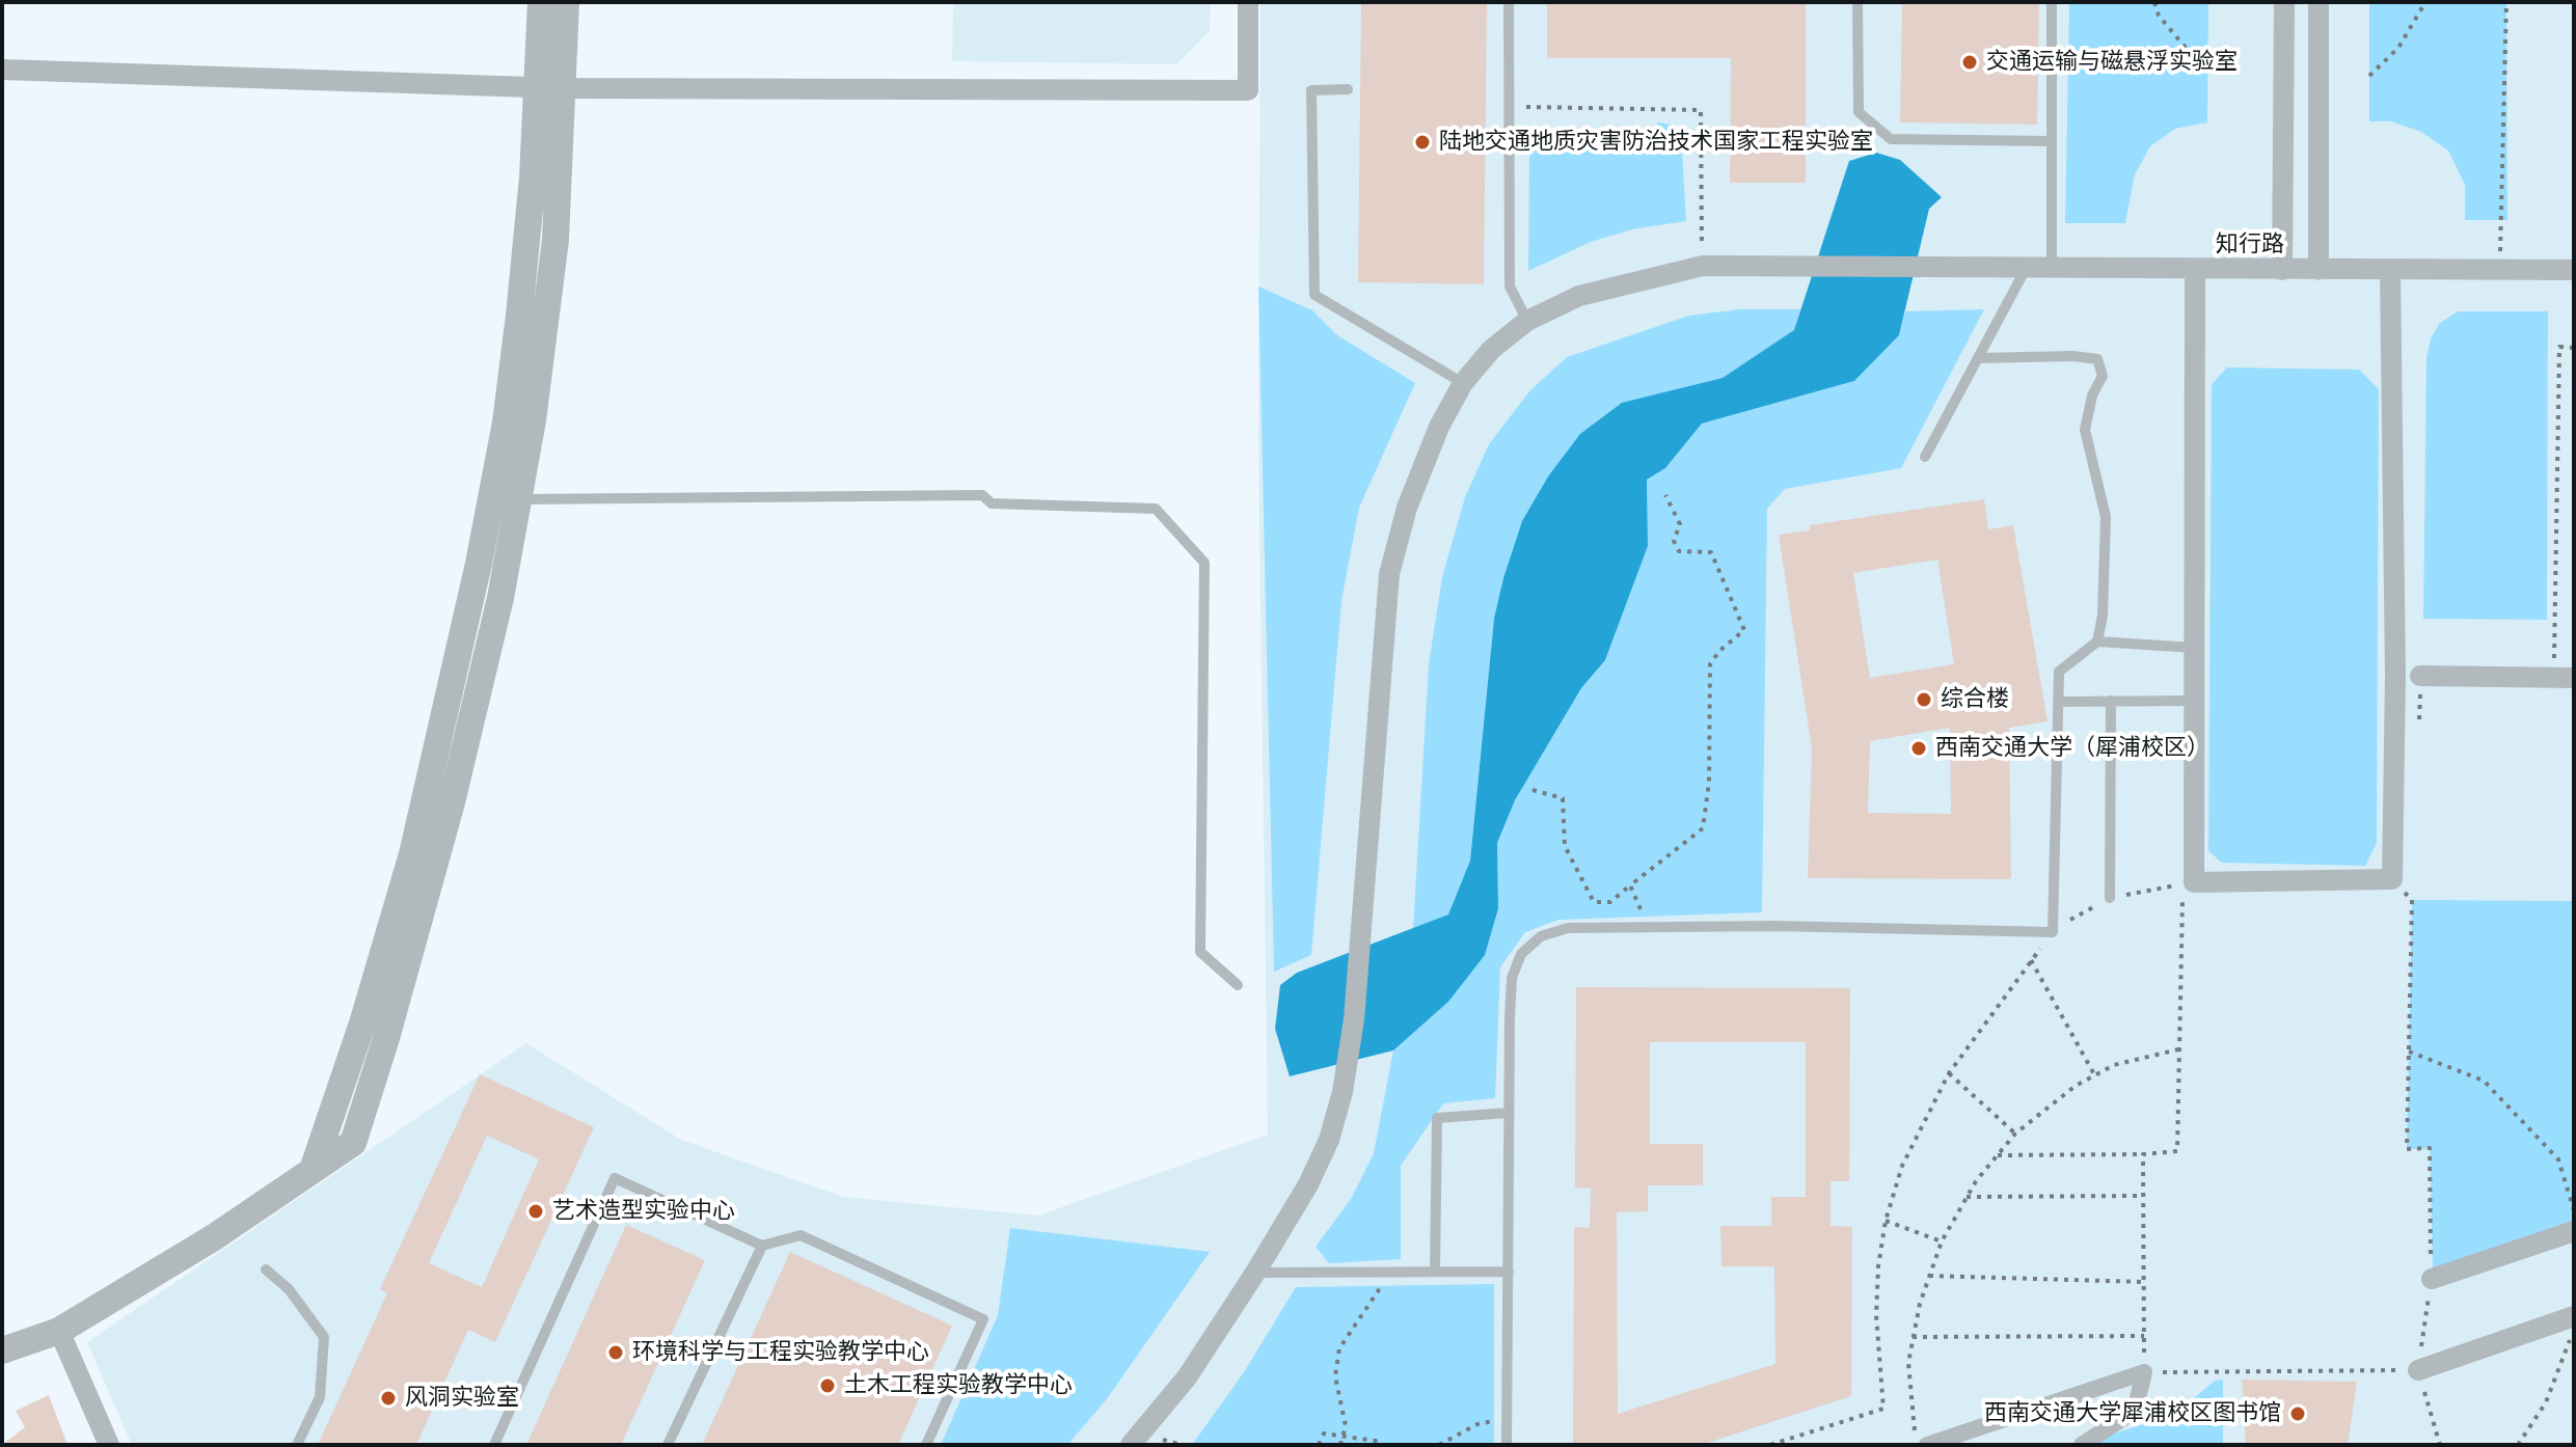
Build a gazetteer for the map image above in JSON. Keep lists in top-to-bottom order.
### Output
{
  "streets": {
    "street": ["知行路"]
  },
  "places": [
    "交通运输与磁悬浮实验室",
    "陆地交通地质灾害防治技术国家工程实验室",
    "综合楼",
    "西南交通大学（犀浦校区）",
    "艺术造型实验中心",
    "环境科学与工程实验教学中心",
    "土木工程实验教学中心",
    "风洞实验室",
    "西南交通大学犀浦校区图书馆"
  ]
}
